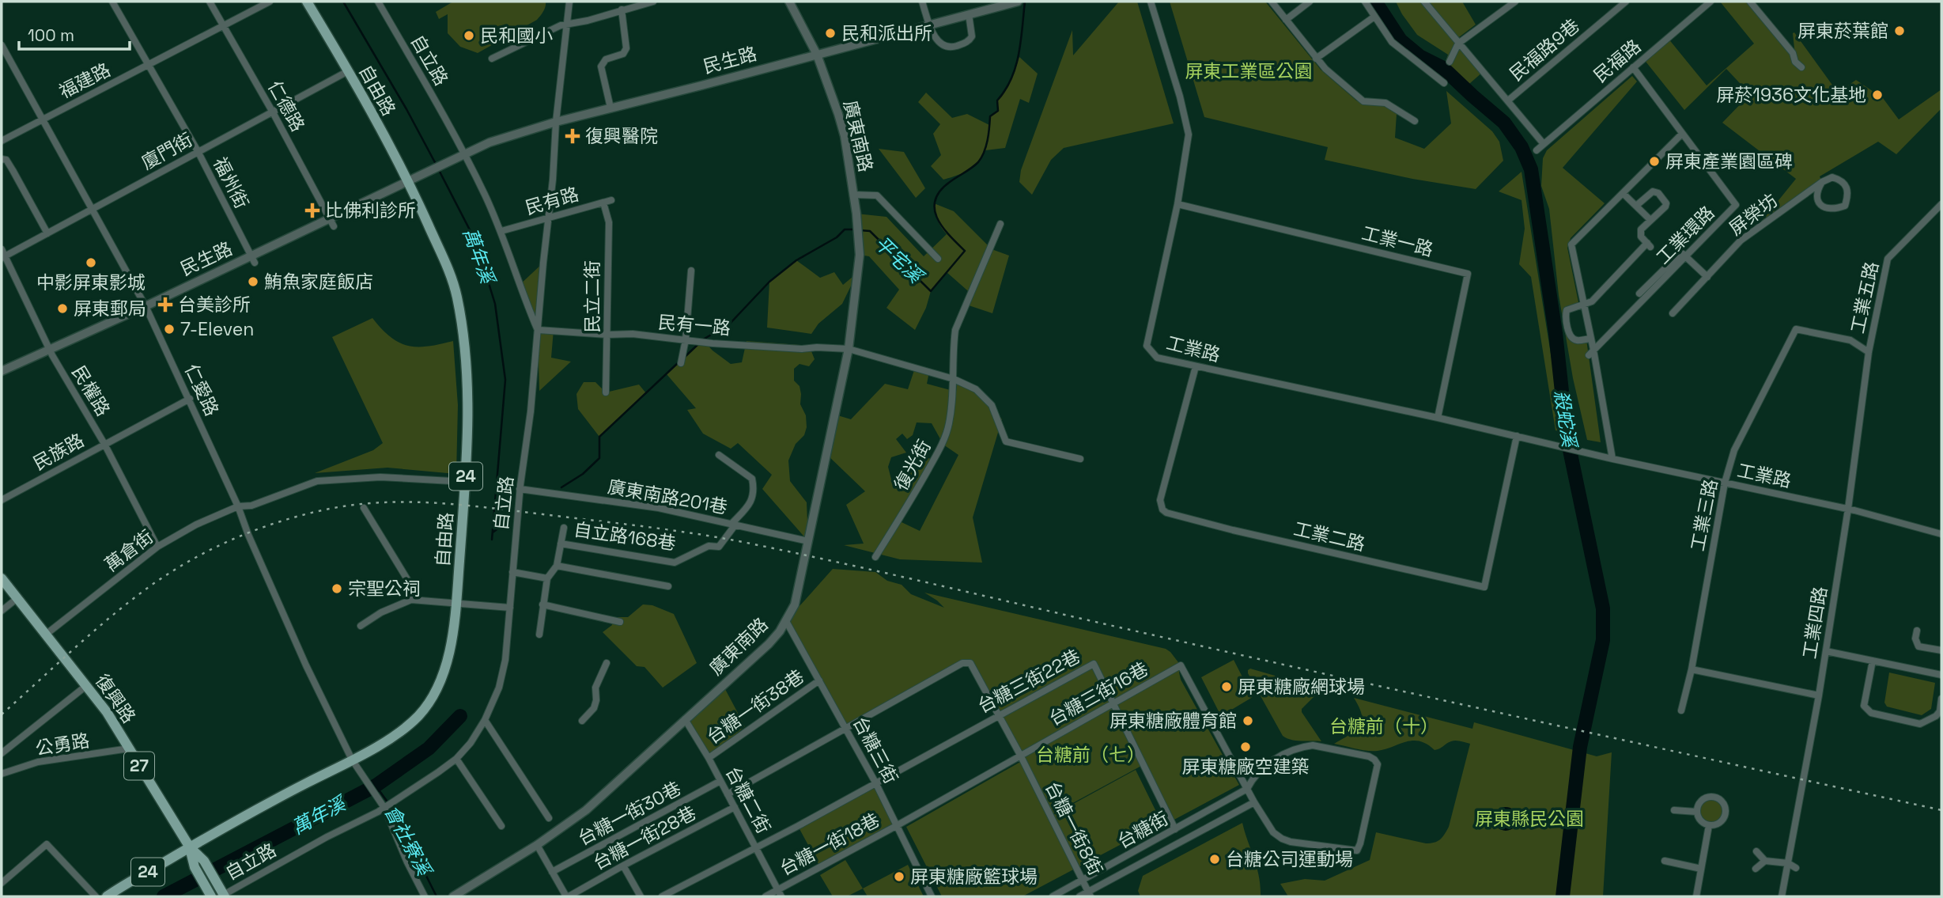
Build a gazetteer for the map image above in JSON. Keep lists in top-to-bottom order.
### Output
{
  "streets": {
    "main road": [
      "自由路",
      "24",
      "復興路",
      "27"
    ],
    "street": [
      "民福路9巷",
      "自立路",
      "民生路",
      "民福路",
      "福建路",
      "仁德路",
      "廣東南路",
      "廈門街",
      "福州街",
      "民有路",
      "屏榮坊",
      "工業環路",
      "工業一路",
      "民立二街",
      "工業五路",
      "民有一路",
      "工業路",
      "仁愛路",
      "民權路",
      "民族路",
      "復光街",
      "廣東南路201巷",
      "工業三路",
      "自立路168巷",
      "工業二路",
      "萬倉街",
      "工業四路",
      "台糖三街22巷",
      "台糖三街16巷",
      "台糖一街38巷",
      "公勇路",
      "台糖三街",
      "台糖二街",
      "台糖一街30巷",
      "台糖一街8街",
      "台糖街",
      "台糖一街28巷",
      "台糖一街18巷"
    ]
  },
  "crossings": [
    ["自立路", "民生路"],
    ["自立路", "民有路"],
    ["自立路", "民有一路"],
    ["自立路", "仁愛路"],
    ["自立路", "廣東南路201巷"],
    ["自立路", "復興路"],
    ["民生路", "自由路"],
    ["民生路", "仁德路"],
    ["民生路", "廣東南路"],
    ["民生路", "福州街"],
    ["民生路", "仁愛路"],
    ["民生路", "民權路"],
    ["民福路", "工業環路"],
    ["福建路", "仁德路"],
    ["福建路", "福州街"],
    ["福建路", "仁愛路"],
    ["自由路", "廈門街"],
    ["自由路", "仁愛路"],
    ["自由路", "萬倉街"],
    ["自由路", "復興路"],
    ["仁德路", "廈門街"],
    ["廣東南路", "民有一路"],
    ["廣東南路", "廣東南路201巷"],
    ["廣東南路", "台糖三街"],
    ["廣東南路", "台糖二街"],
    ["廈門街", "福州街"],
    ["廈門街", "仁愛路"],
    ["廈門街", "民權路"],
    ["民有路", "民立二街"],
    ["工業一路", "工業路"],
    ["民立二街", "民有一路"],
    ["工業五路", "工業三路"],
    ["工業五路", "工業四路"],
    ["工業路", "工業三路"],
    ["工業路", "工業二路"],
    ["工業路", "工業四路"],
    ["仁愛路", "民族路"],
    ["仁愛路", "萬倉街"],
    ["民權路", "民族路"],
    ["民權路", "萬倉街"],
    ["廣東南路201巷", "自立路168巷"],
    ["工業三路", "工業四路"],
    ["萬倉街", "復興路"],
    ["台糖三街22巷", "台糖三街16巷"],
    ["台糖三街22巷", "台糖三街"],
    ["台糖三街22巷", "台糖二街"],
    ["台糖三街22巷", "台糖一街8街"],
    ["台糖三街22巷", "台糖街"],
    ["台糖三街16巷", "台糖三街"],
    ["台糖三街16巷", "台糖一街8街"],
    ["台糖三街16巷", "台糖街"],
    ["台糖三街16巷", "台糖一街18巷"],
    ["復興路", "公勇路"],
    ["台糖一街38巷", "台糖三街"],
    ["台糖一街38巷", "台糖二街"],
    ["台糖三街", "台糖一街8街"],
    ["台糖三街", "台糖一街18巷"],
    ["台糖二街", "台糖一街30巷"],
    ["台糖二街", "台糖一街28巷"],
    ["台糖二街", "台糖一街18巷"],
    ["台糖一街8街", "台糖街"]
  ],
  "water": [
    "萬年溪",
    "平宅溪",
    "殺蛇溪",
    "會社寮溪"
  ],
  "parks": [
    "屏東工業區公園",
    "台糖前（十）",
    "台糖前（七）",
    "屏東縣民公園"
  ],
  "places": {
    "other": [
      "屏東菸葉館",
      "民和派出所",
      "民和國小",
      "屏菸1936文化基地",
      "屏東產業園區碑",
      "中影屏東影城",
      "鮪魚家庭飯店",
      "屏東郵局",
      "7-Eleven",
      "宗聖公祠",
      "屏東糖廠網球場",
      "屏東糖廠體育館",
      "屏東糖廠空建築",
      "台糖公司運動場",
      "屏東糖廠籃球場"
    ],
    "health": ["復興醫院", "比佛利診所", "台美診所"]
  },
  "scale_bar": "100 m"
}
